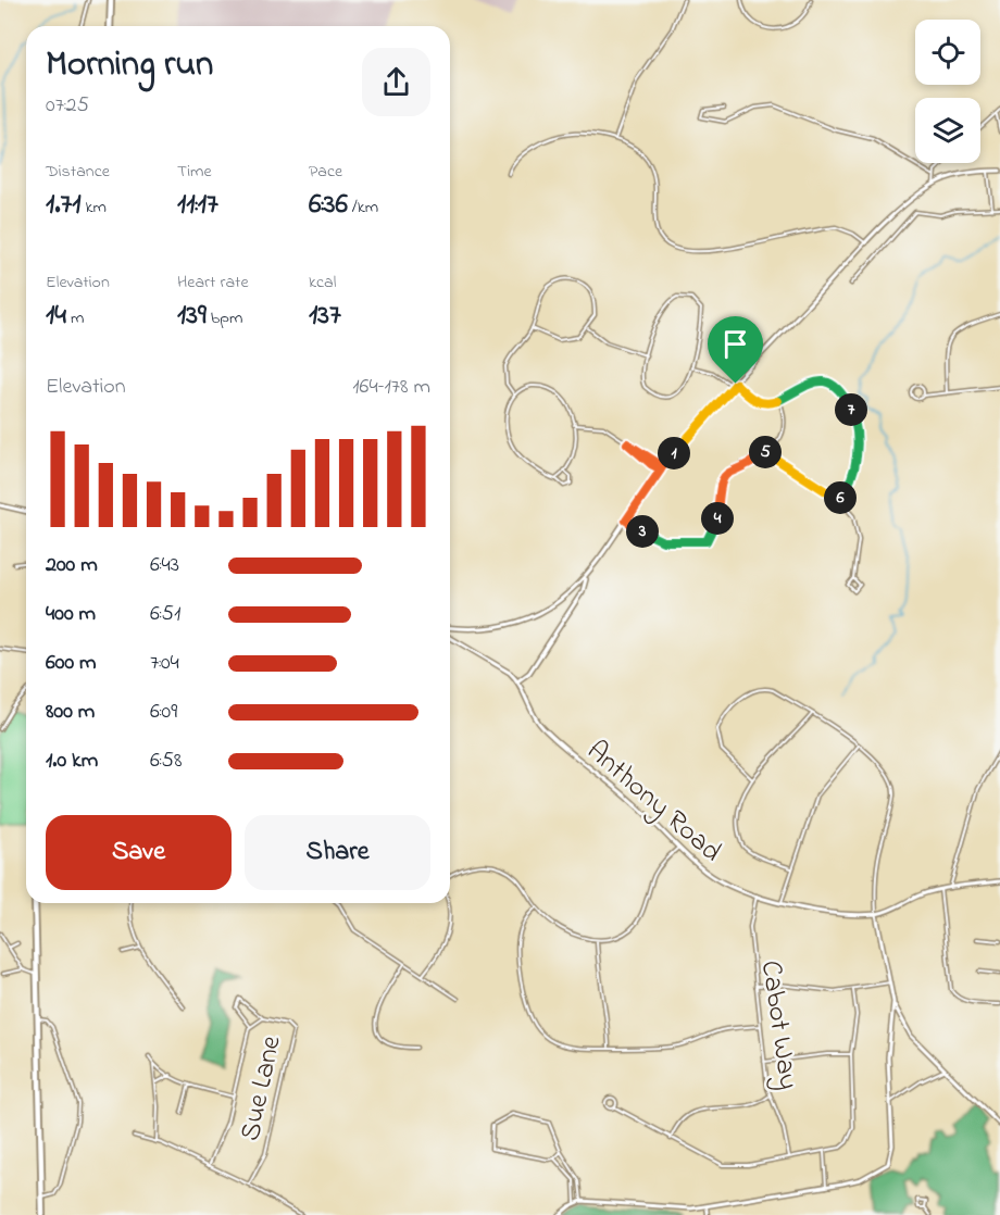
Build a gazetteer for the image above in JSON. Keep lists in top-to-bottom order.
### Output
{
  "streets": {
    "street": ["Anthony Road", "Cabot Way", "Sue Lane"]
  },
  "crossings": [
    ["Anthony Road", "Cabot Way"]
  ],
  "page": {
    "heading": ["Morning run", "07:25"],
    "stats": [
      ["Distance", "1.71 km"],
      ["Time", "11:17"],
      ["Pace", "6:36 /km"],
      ["Elevation", "14 m"],
      ["Heart rate", "139 bpm"],
      ["kcal", "137"]
    ],
    "chart": ["Elevation", "164–178 m"],
    "pins": [
      "7",
      "5",
      "1",
      "6",
      "4",
      "3"
    ],
    "list": [
      {
        "name": "200 m",
        "note": "6:43"
      },
      {
        "name": "400 m",
        "note": "6:51"
      },
      {
        "name": "600 m",
        "note": "7:04"
      },
      {
        "name": "800 m",
        "note": "6:09"
      },
      {
        "name": "1.0 km",
        "note": "6:58"
      }
    ],
    "buttons": ["Save", "Share"]
  }
}
